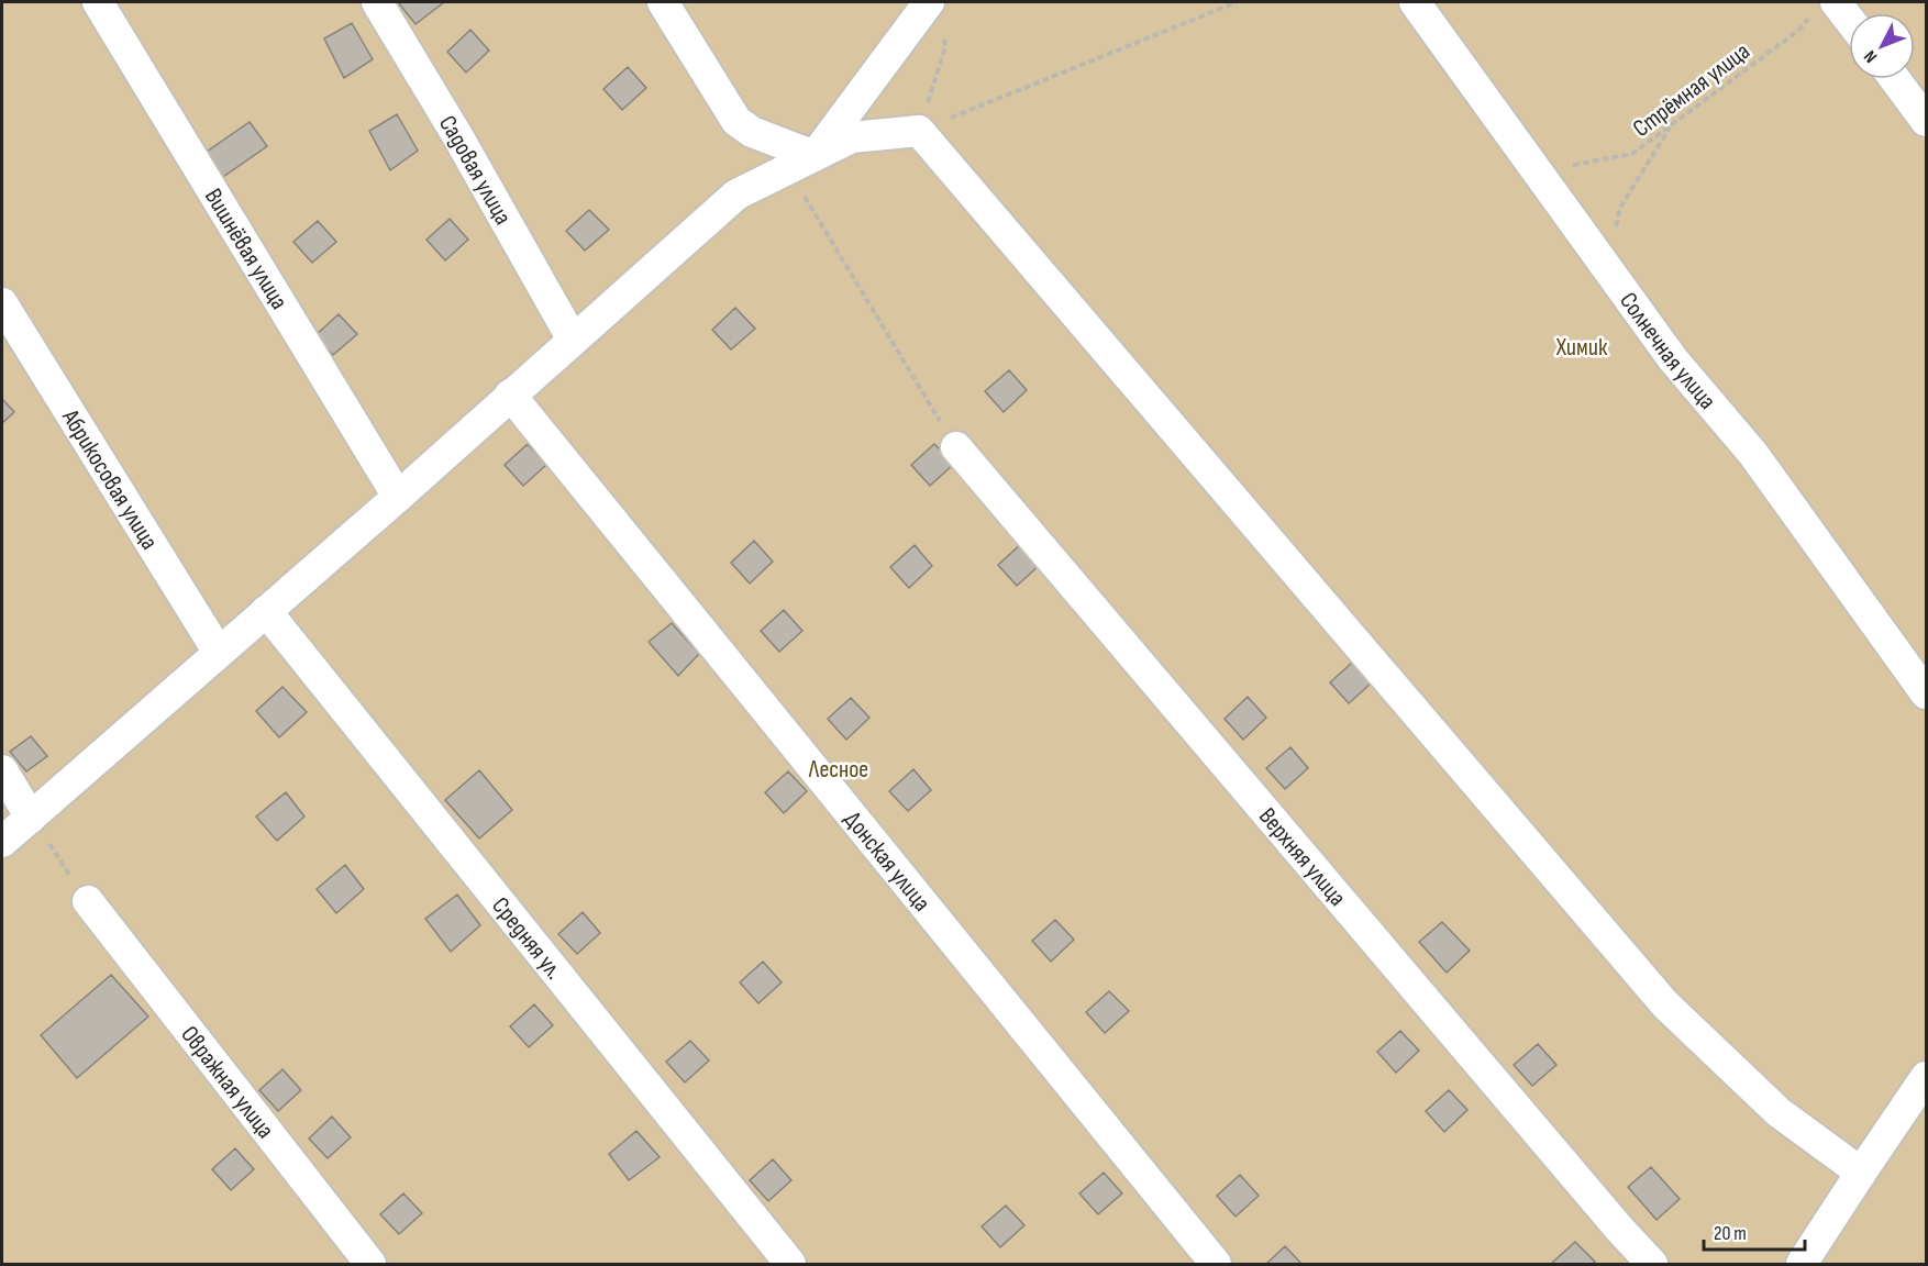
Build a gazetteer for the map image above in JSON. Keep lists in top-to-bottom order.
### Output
{
  "streets": {
    "street": [
      "Садовая улица",
      "Вишнёвая улица",
      "Солнечная улица",
      "Абрикосовая улица",
      "Верхняя улица",
      "Донская улица",
      "Средняя ул.",
      "Овражная улица"
    ],
    "path": ["Стрёмная улица"]
  },
  "crossings": [
    ["Стрёмная улица", "Солнечная улица"]
  ],
  "parks": ["Химик", "Лесное"],
  "scale_bar": "20 m",
  "north": "bottom left"
}
